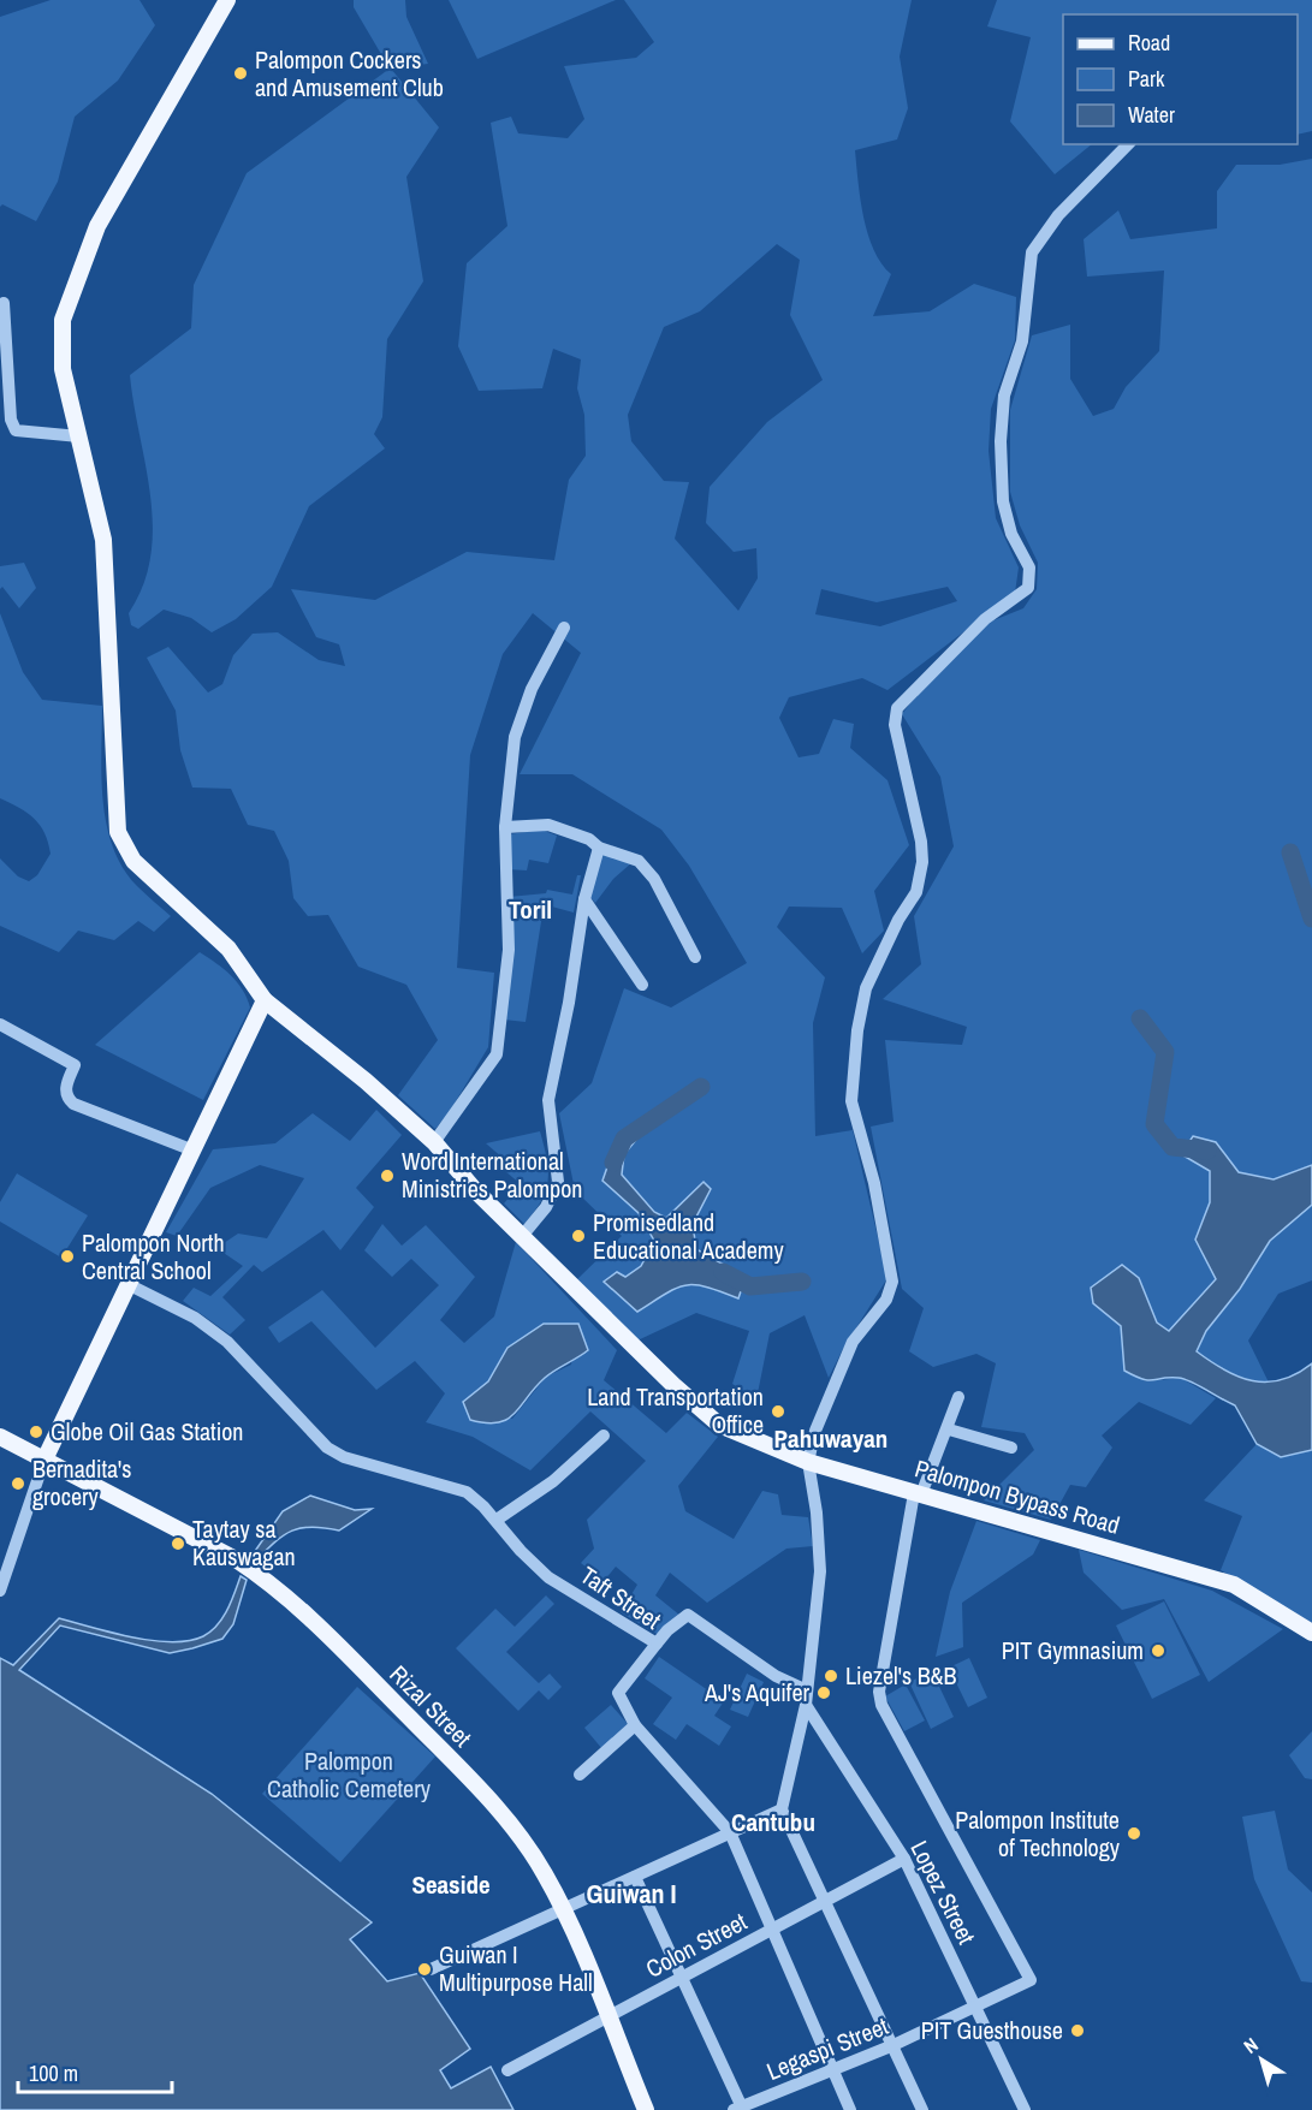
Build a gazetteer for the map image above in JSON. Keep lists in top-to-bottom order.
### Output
{
  "streets": {
    "main road": ["Palompon Bypass Road", "Rizal Street"],
    "street": [
      "Taft Street",
      "Lopez Street",
      "Colon Street",
      "Legaspi Street"
    ]
  },
  "crossings": [
    ["Palompon Bypass Road", "Legaspi Street"],
    ["Taft Street", "Colon Street"],
    ["Taft Street", "Legaspi Street"],
    ["Rizal Street", "Colon Street"],
    ["Lopez Street", "Colon Street"],
    ["Lopez Street", "Legaspi Street"]
  ],
  "districts": [
    "Toril",
    "Pahuwayan",
    "Cantubu",
    "Seaside",
    "Guiwan I"
  ],
  "parks": ["Palompon Catholic Cemetery"],
  "places": [
    "Palompon Cockers and Amusement Club",
    "Word International Ministries Palompon",
    "Promisedland Educational Academy",
    "Palompon North Central School",
    "Land Transportation Office",
    "Globe Oil Gas Station",
    "Bernadita's grocery",
    "Taytay sa Kauswagan",
    "PIT Gymnasium",
    "Liezel's B&B",
    "AJ's Aquifer",
    "Palompon Institute of Technology",
    "Guiwan I Multipurpose Hall",
    "PIT Guesthouse"
  ],
  "legend": ["Road", "Park", "Water"],
  "scale_bar": "100 m",
  "north": "top left"
}
